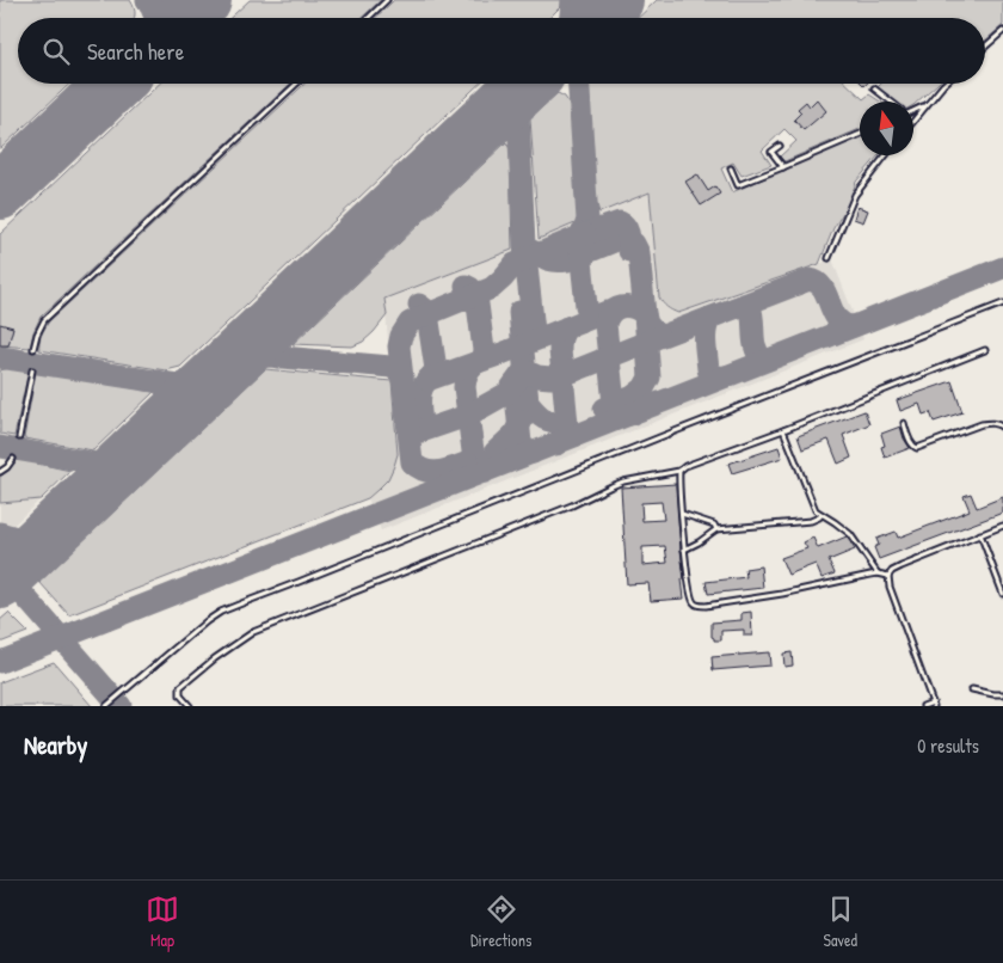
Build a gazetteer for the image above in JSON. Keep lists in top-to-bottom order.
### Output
{
  "north": "top",
  "page": {
    "search": "Search here",
    "heading": ["Nearby", "0 results"],
    "nav": ["Map", "Directions", "Saved"]
  }
}
